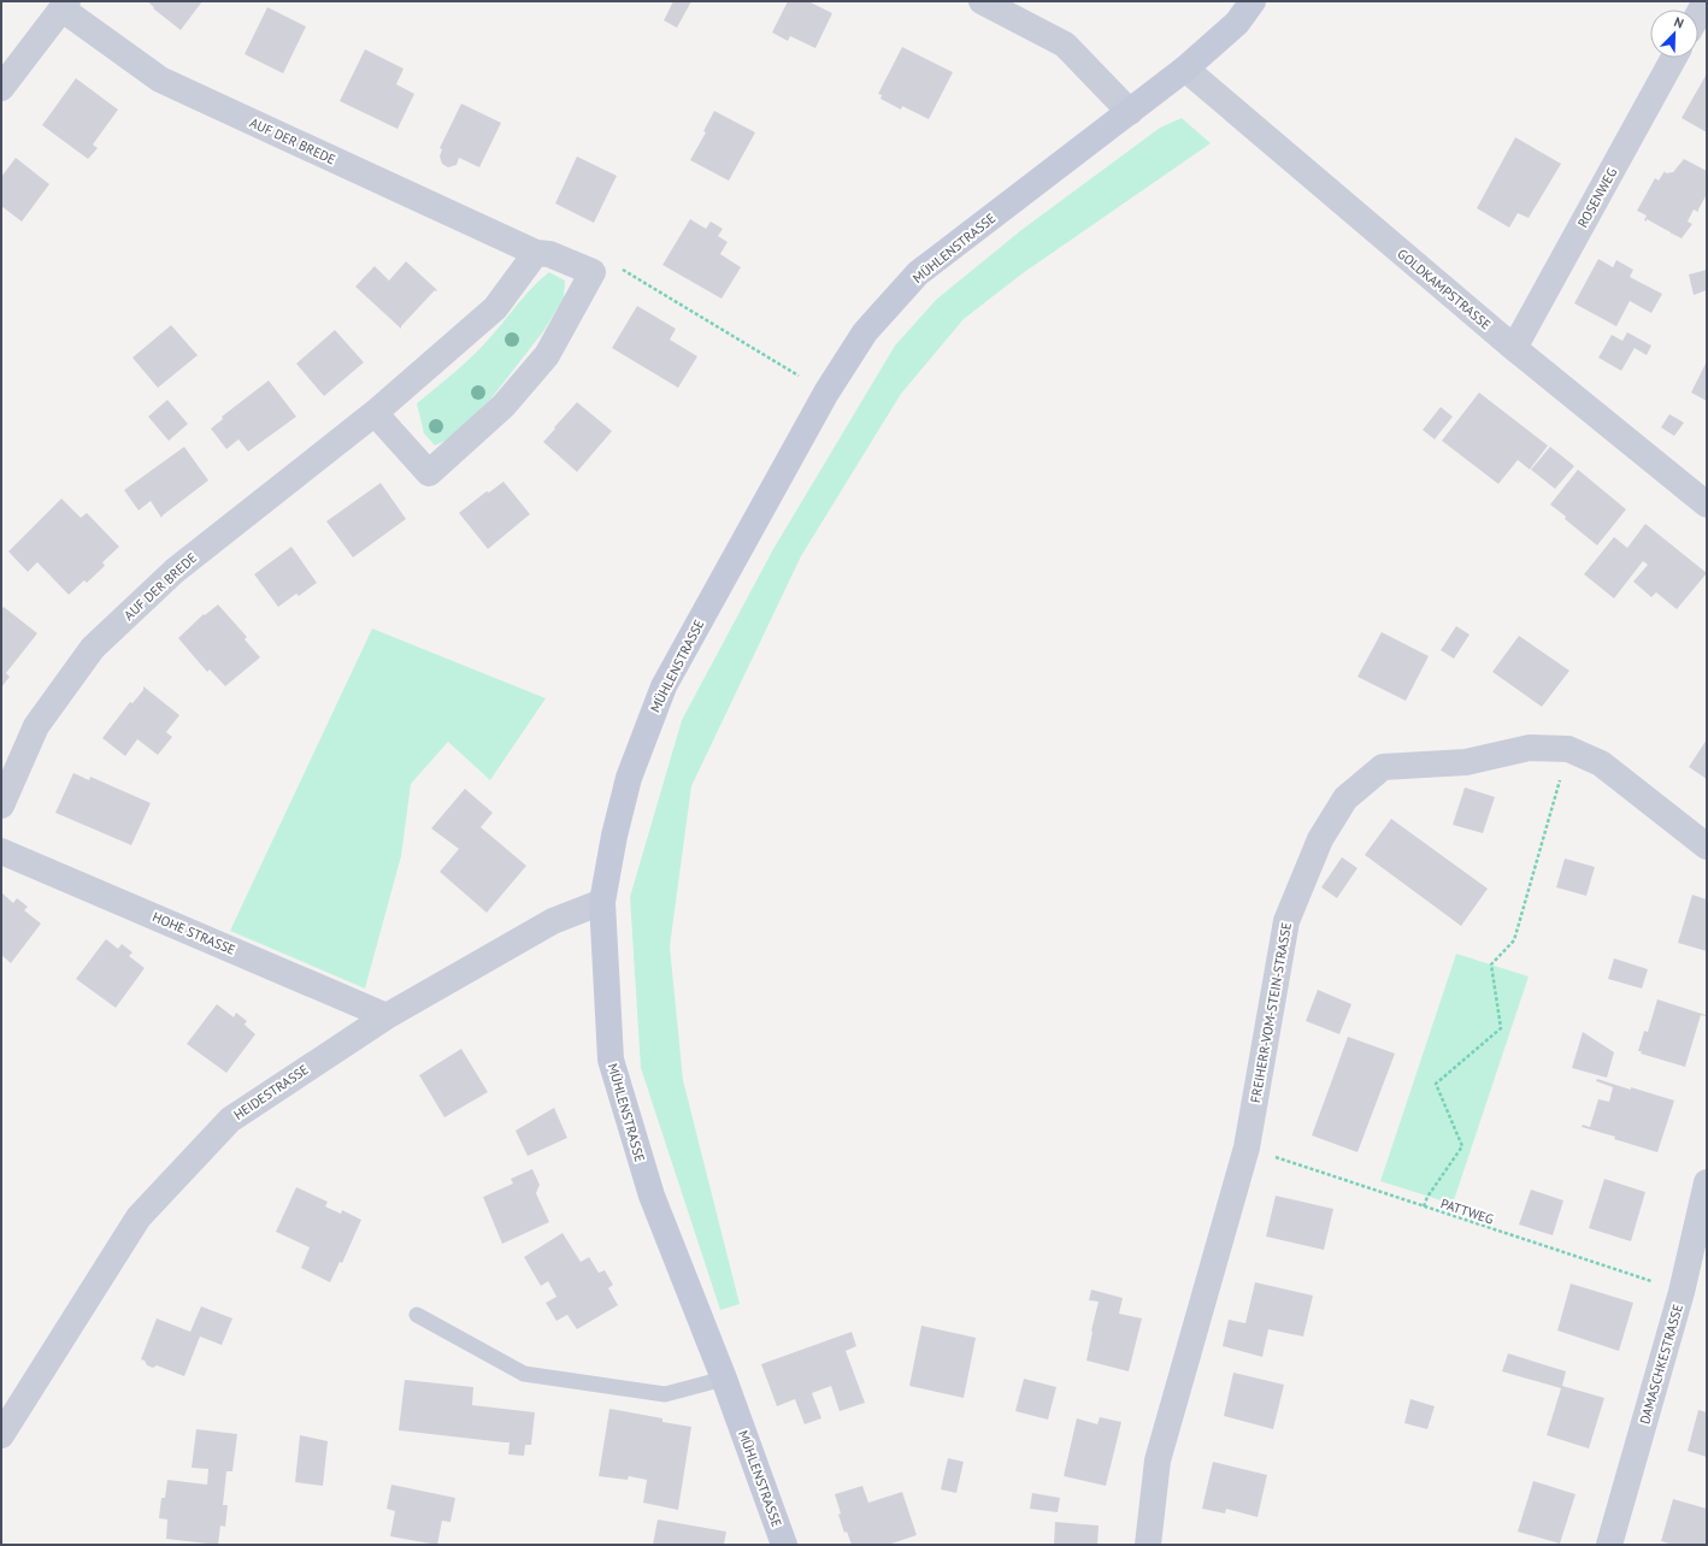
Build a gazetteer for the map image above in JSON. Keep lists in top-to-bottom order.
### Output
{
  "streets": {
    "street": [
      "AUF DER BREDE",
      "ROSENWEG",
      "MÜHLENSTRASSE",
      "GOLDKAMPSTRASSE",
      "HOHE STRASSE",
      "FREIHERR-VOM-STEIN-STRASSE",
      "HEIDESTRASSE",
      "DAMASCHKESTRASSE"
    ],
    "path": ["PATTWEG"]
  },
  "crossings": [
    ["ROSENWEG", "GOLDKAMPSTRASSE"],
    ["MÜHLENSTRASSE", "GOLDKAMPSTRASSE"],
    ["MÜHLENSTRASSE", "HEIDESTRASSE"],
    ["HOHE STRASSE", "HEIDESTRASSE"],
    ["FREIHERR-VOM-STEIN-STRASSE", "PATTWEG"],
    ["PATTWEG", "DAMASCHKESTRASSE"]
  ],
  "north": "top right"
}
